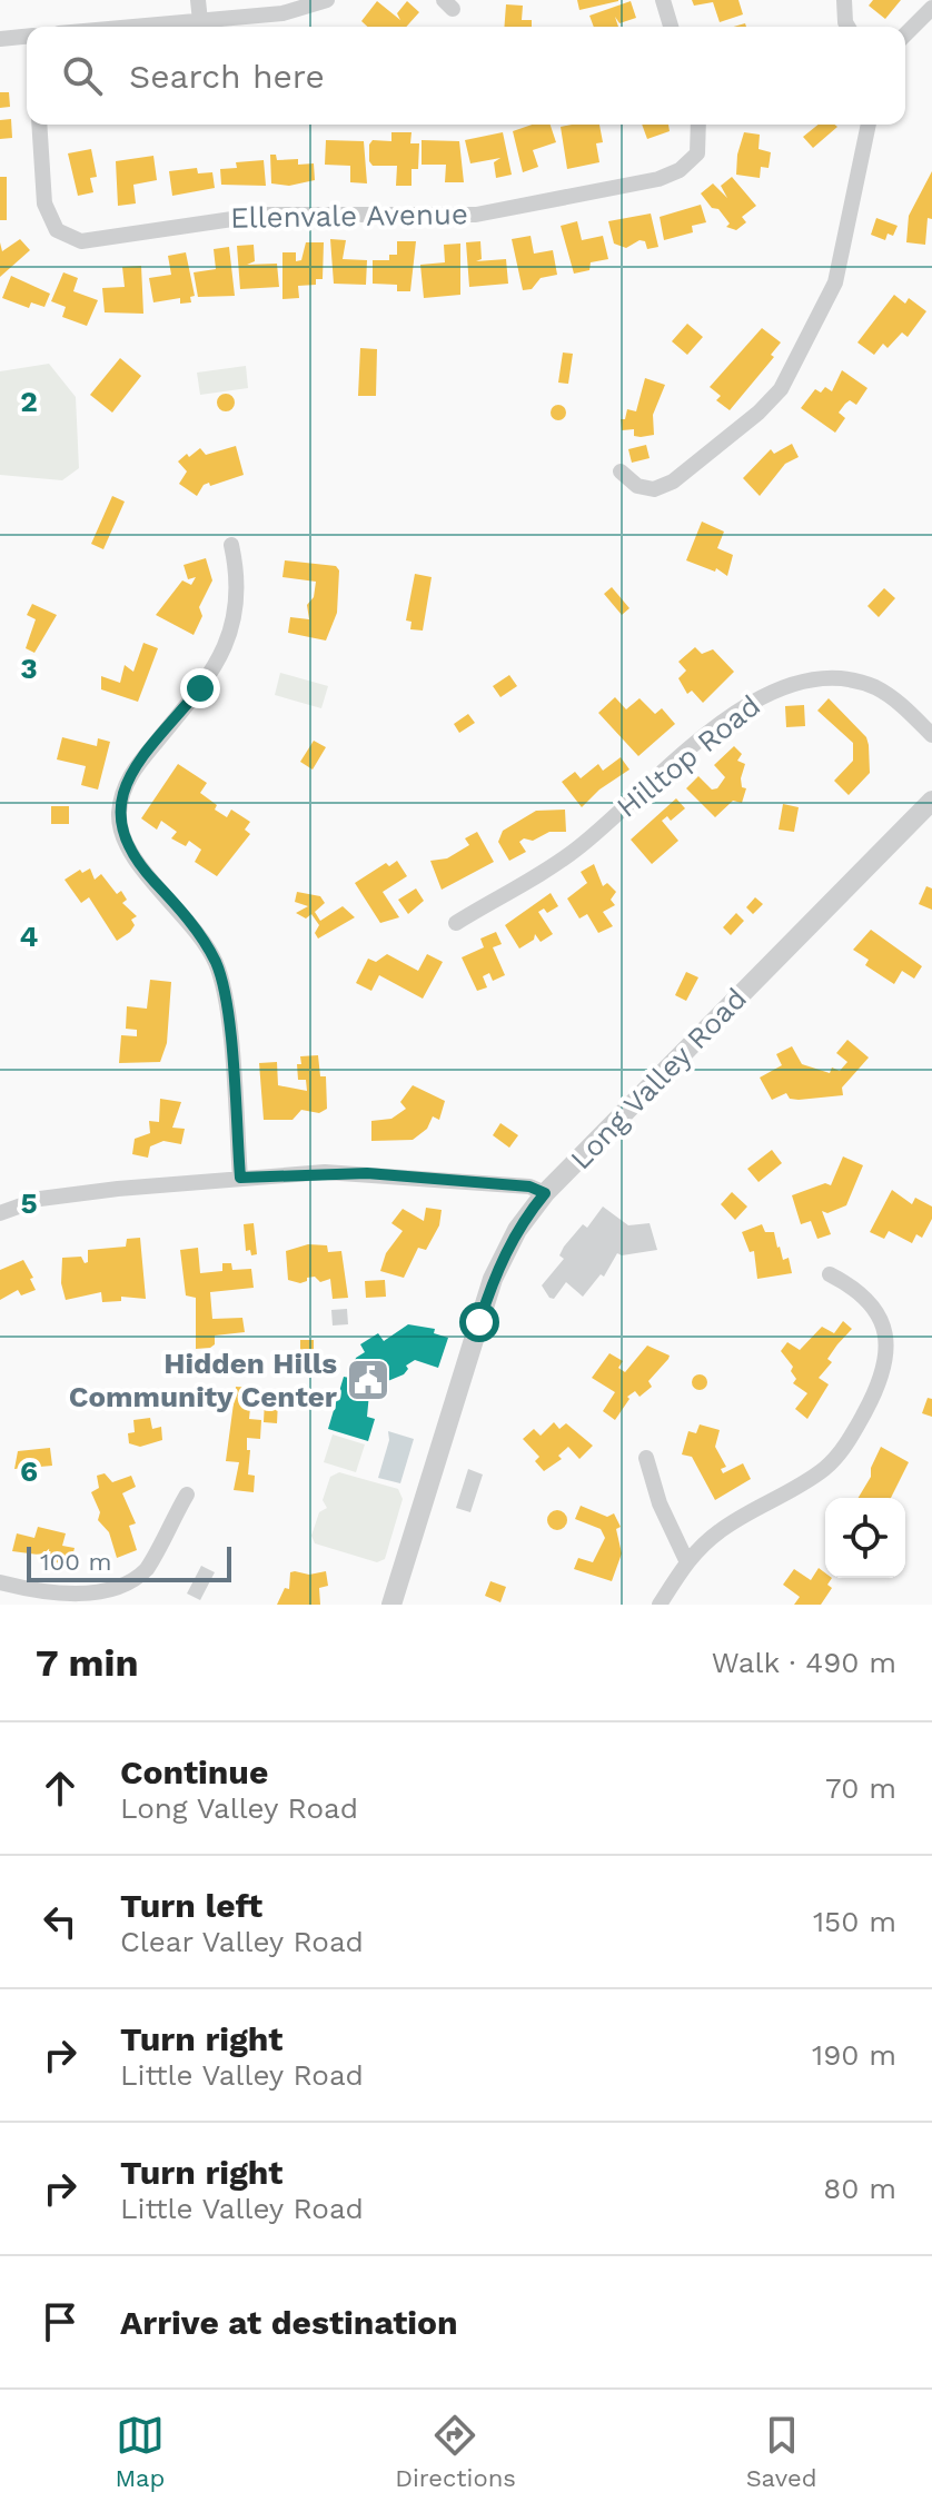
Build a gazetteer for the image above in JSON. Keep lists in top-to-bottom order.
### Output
{
  "streets": {
    "street": ["Ellenvale Avenue", "Hilltop Road", "Long Valley Road"]
  },
  "places": {
    "public building": ["Hidden Hills Community Center"]
  },
  "scale_bar": "100 m",
  "page": {
    "search": "Search here",
    "scale": "100 m",
    "heading": ["7 min", "Walk · 490 m"],
    "list": [
      ["Continue", "Long Valley Road", "70 m"],
      ["Turn left", "Clear Valley Road", "150 m"],
      ["Turn right", "Little Valley Road", "190 m"],
      ["Turn right", "Little Valley Road", "80 m"],
      "Arrive at destination"
    ],
    "nav": ["Map", "Directions", "Saved"]
  },
  "grid": {
    "rows": [
      "2",
      "3",
      "4",
      "5",
      "6"
    ]
  }
}
